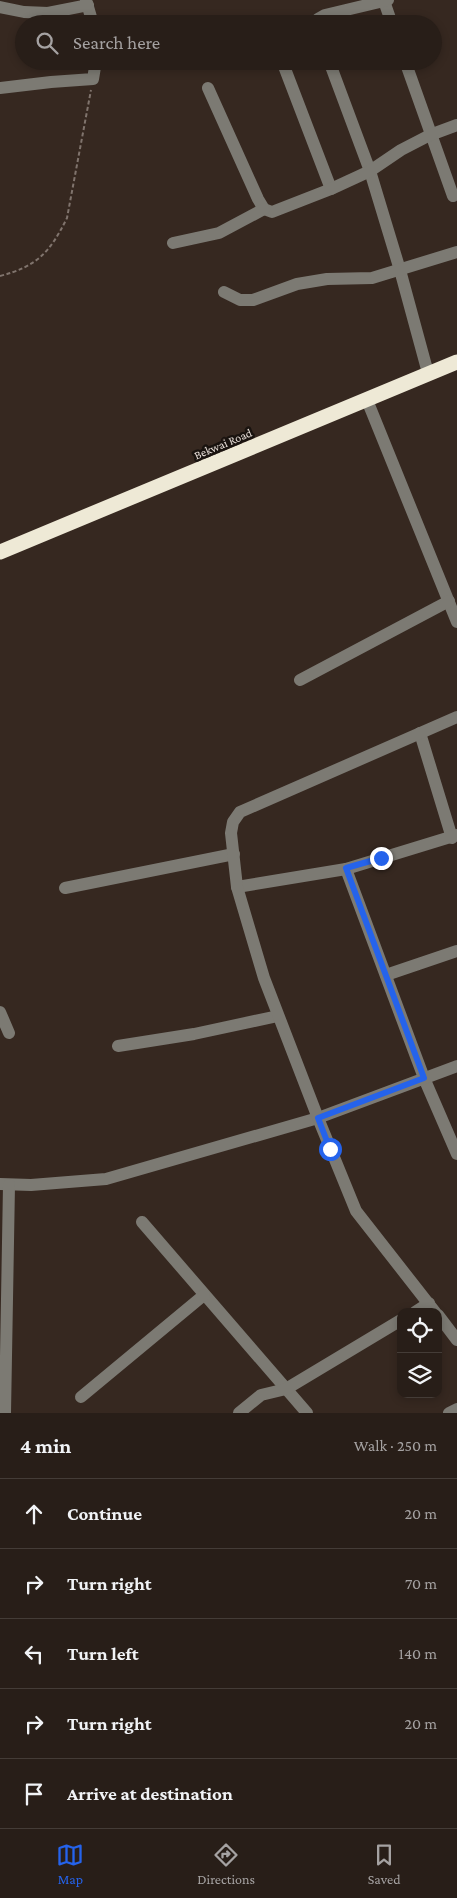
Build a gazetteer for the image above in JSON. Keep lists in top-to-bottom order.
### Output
{
  "streets": {
    "highway": ["Bekwai Road"]
  },
  "page": {
    "search": "Search here",
    "heading": ["4 min", "Walk · 250 m"],
    "list": [
      ["Continue", "20 m"],
      ["Turn right", "70 m"],
      ["Turn left", "140 m"],
      ["Turn right", "20 m"],
      "Arrive at destination"
    ],
    "nav": ["Map", "Directions", "Saved"]
  }
}
